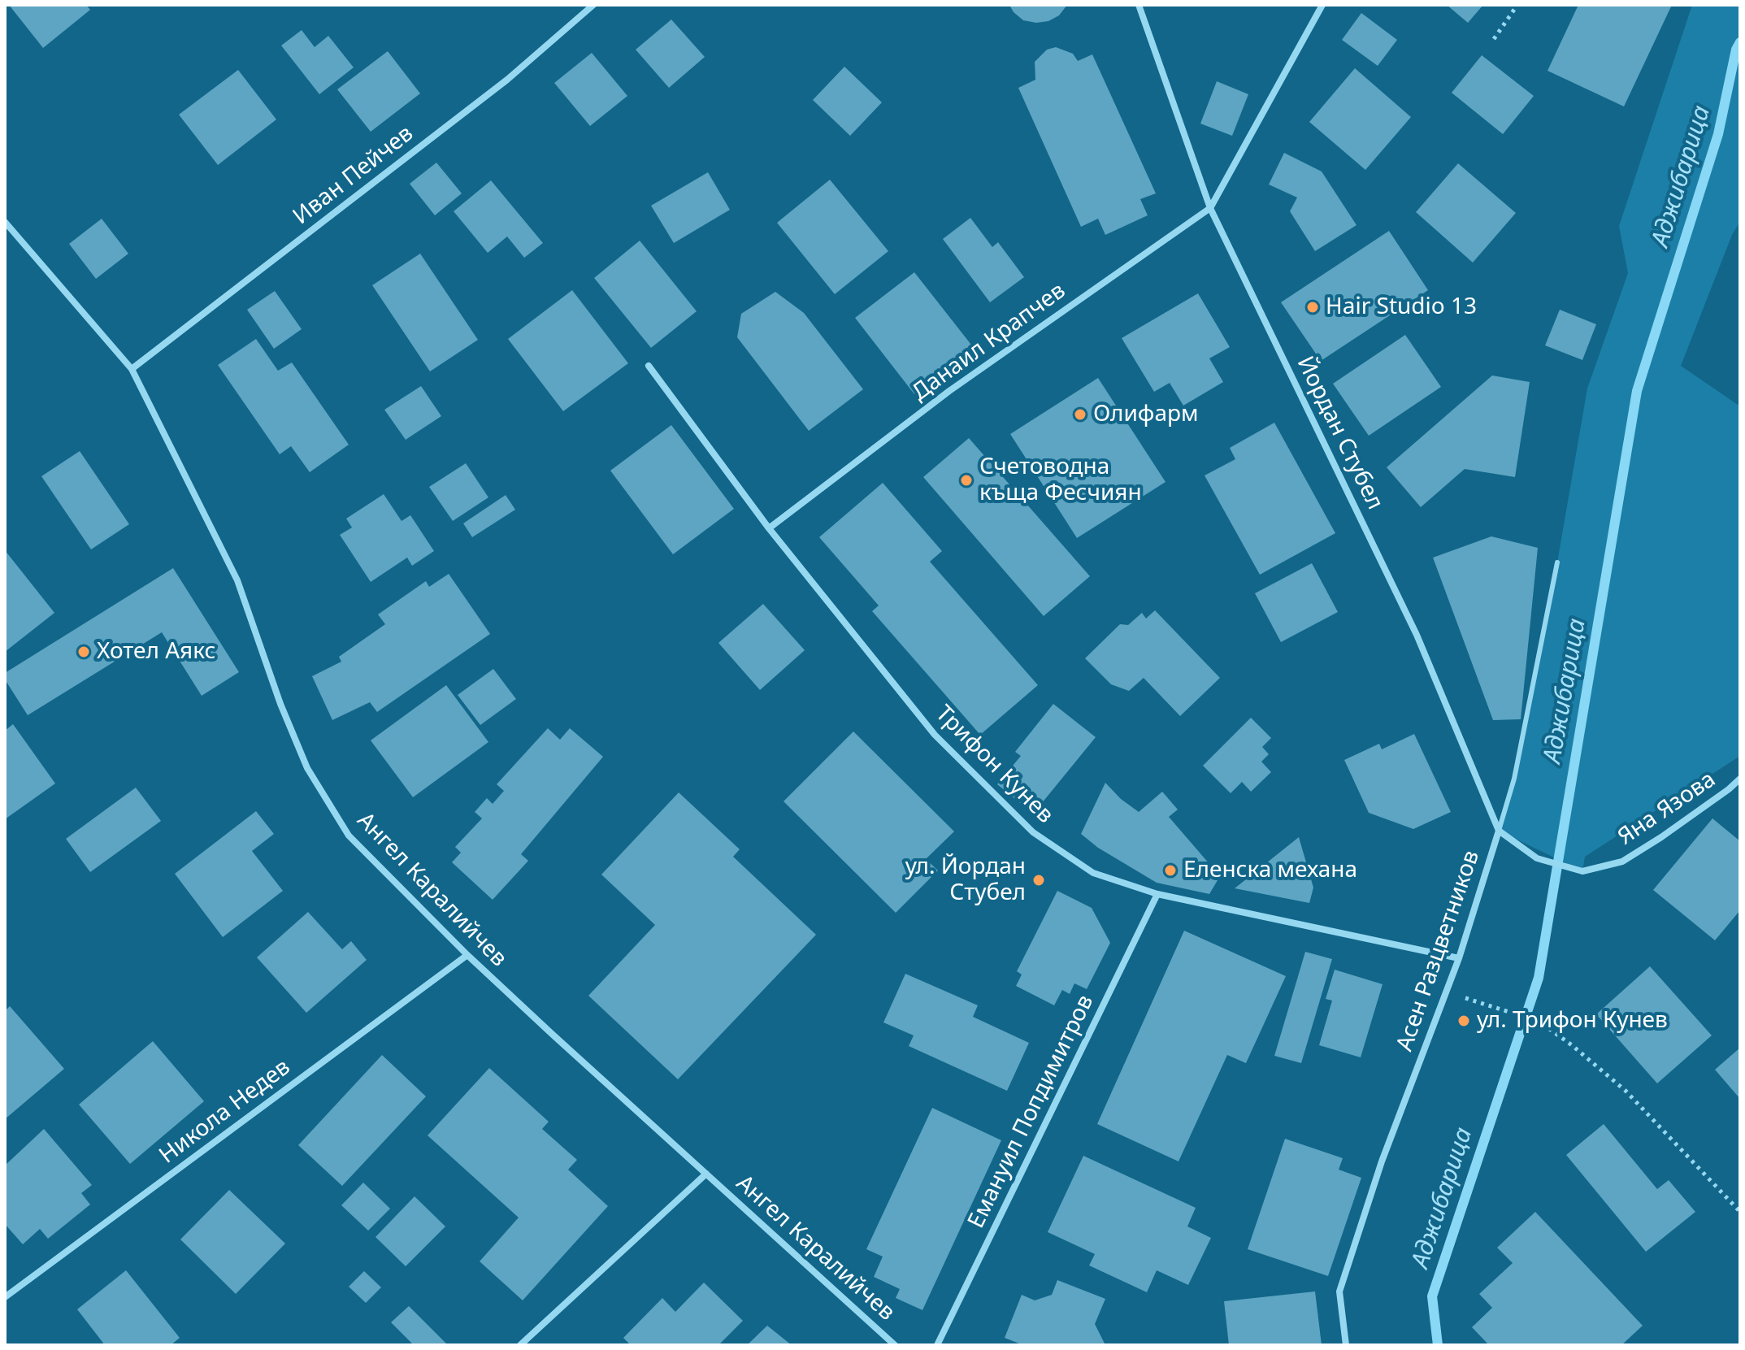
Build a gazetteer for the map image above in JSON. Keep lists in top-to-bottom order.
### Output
{
  "streets": {
    "street": [
      "Иван Пейчев",
      "Данаил Крапчев",
      "Йордан Стубел",
      "Трифон Кунев",
      "Яна Язова",
      "Ангел Каралийчев",
      "Асен Разцветников",
      "Никола Недев",
      "Емануил Попдимитров"
    ]
  },
  "crossings": [
    ["Иван Пейчев", "Ангел Каралийчев"],
    ["Данаил Крапчев", "Йордан Стубел"],
    ["Данаил Крапчев", "Трифон Кунев"],
    ["Йордан Стубел", "Яна Язова"],
    ["Йордан Стубел", "Асен Разцветников"],
    ["Трифон Кунев", "Асен Разцветников"],
    ["Трифон Кунев", "Емануил Попдимитров"],
    ["Яна Язова", "Асен Разцветников"],
    ["Ангел Каралийчев", "Никола Недев"]
  ],
  "water": ["Аджибарица"],
  "places": [
    "Hair Studio 13",
    "Олифарм",
    "Счетоводна къща Фесчиян",
    "Хотел Аякс",
    "Еленска механа",
    "ул. Йордан Стубел",
    "ул. Трифон Кунев"
  ]
}
